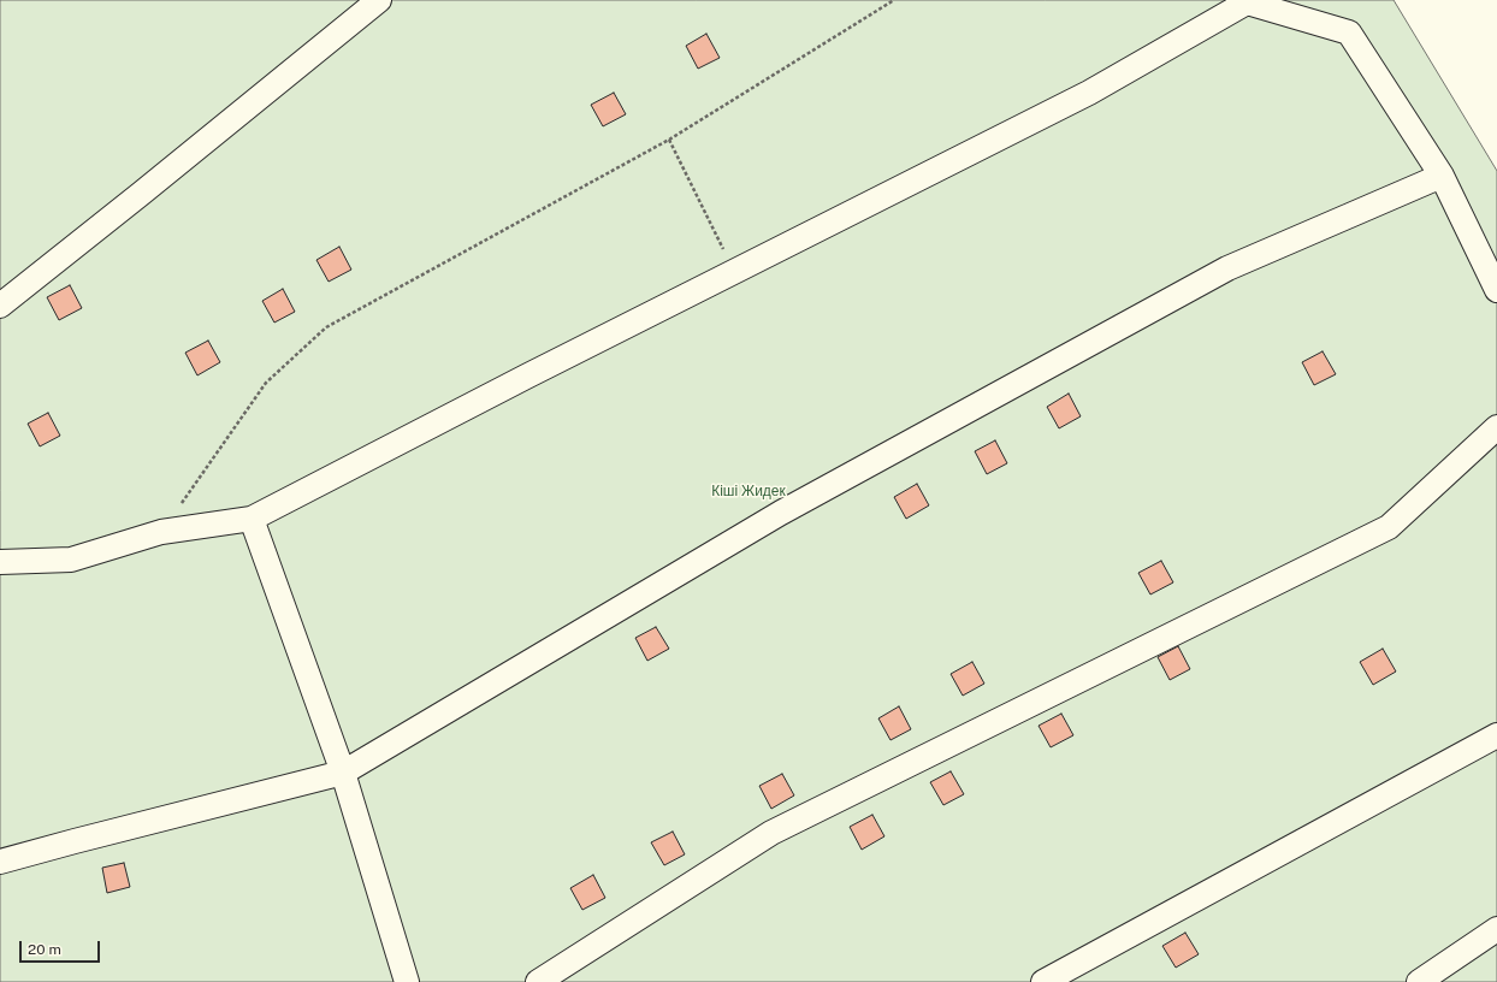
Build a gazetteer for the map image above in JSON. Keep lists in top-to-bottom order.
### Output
{
  "parks": ["Кіші Жидек"],
  "scale_bar": "20 m"
}
